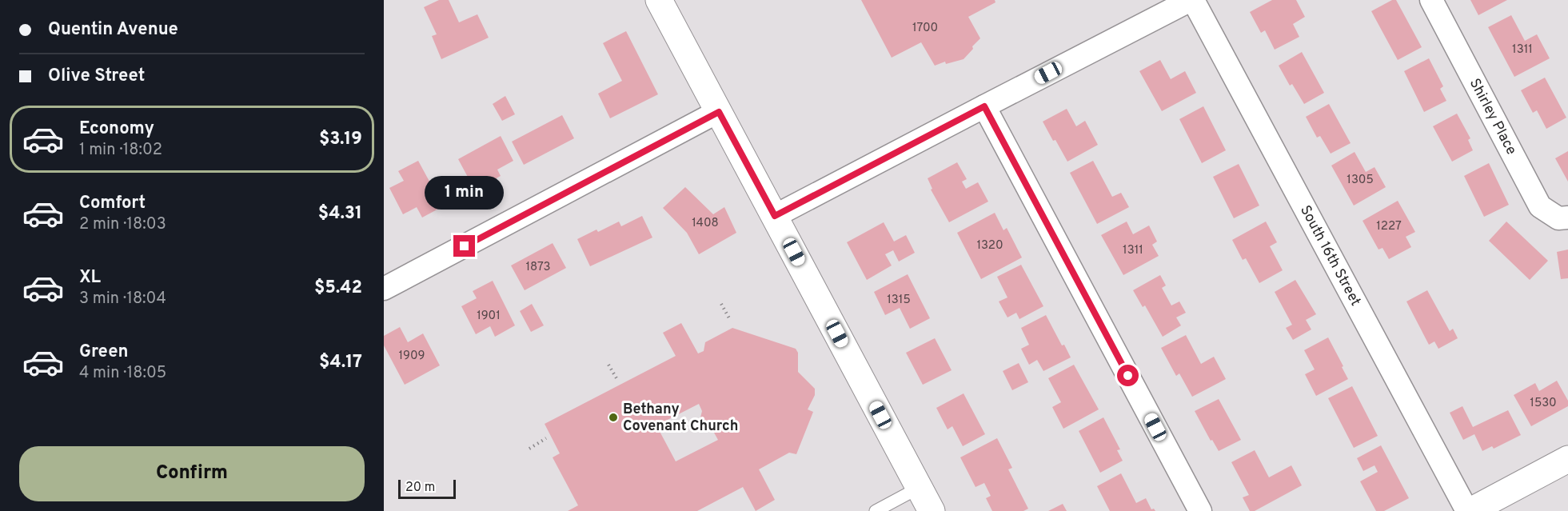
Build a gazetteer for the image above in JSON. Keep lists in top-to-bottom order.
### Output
{
  "streets": {
    "street": ["Shirley Place", "South 16th Street"]
  },
  "places": ["Bethany Covenant Church"],
  "house_numbers": [
    "1700",
    "1311",
    "1305",
    "1408",
    "1227",
    "1320",
    "1311",
    "1873",
    "1315",
    "1901",
    "1909",
    "1530"
  ],
  "scale_bar": "20 m",
  "page": {
    "banner": ["Quentin Avenue", "Olive Street"],
    "list": [
      {
        "name": "Economy",
        "note": "1 min · 18:02",
        "value": "$3.19"
      },
      {
        "name": "Comfort",
        "note": "2 min · 18:03",
        "value": "$4.31"
      },
      {
        "name": "XL",
        "note": "3 min · 18:04",
        "value": "$5.42"
      },
      {
        "name": "Green",
        "note": "4 min · 18:05",
        "value": "$4.17"
      }
    ],
    "bubble": "1 min",
    "buttons": "Confirm",
    "scale": "20 m"
  }
}
